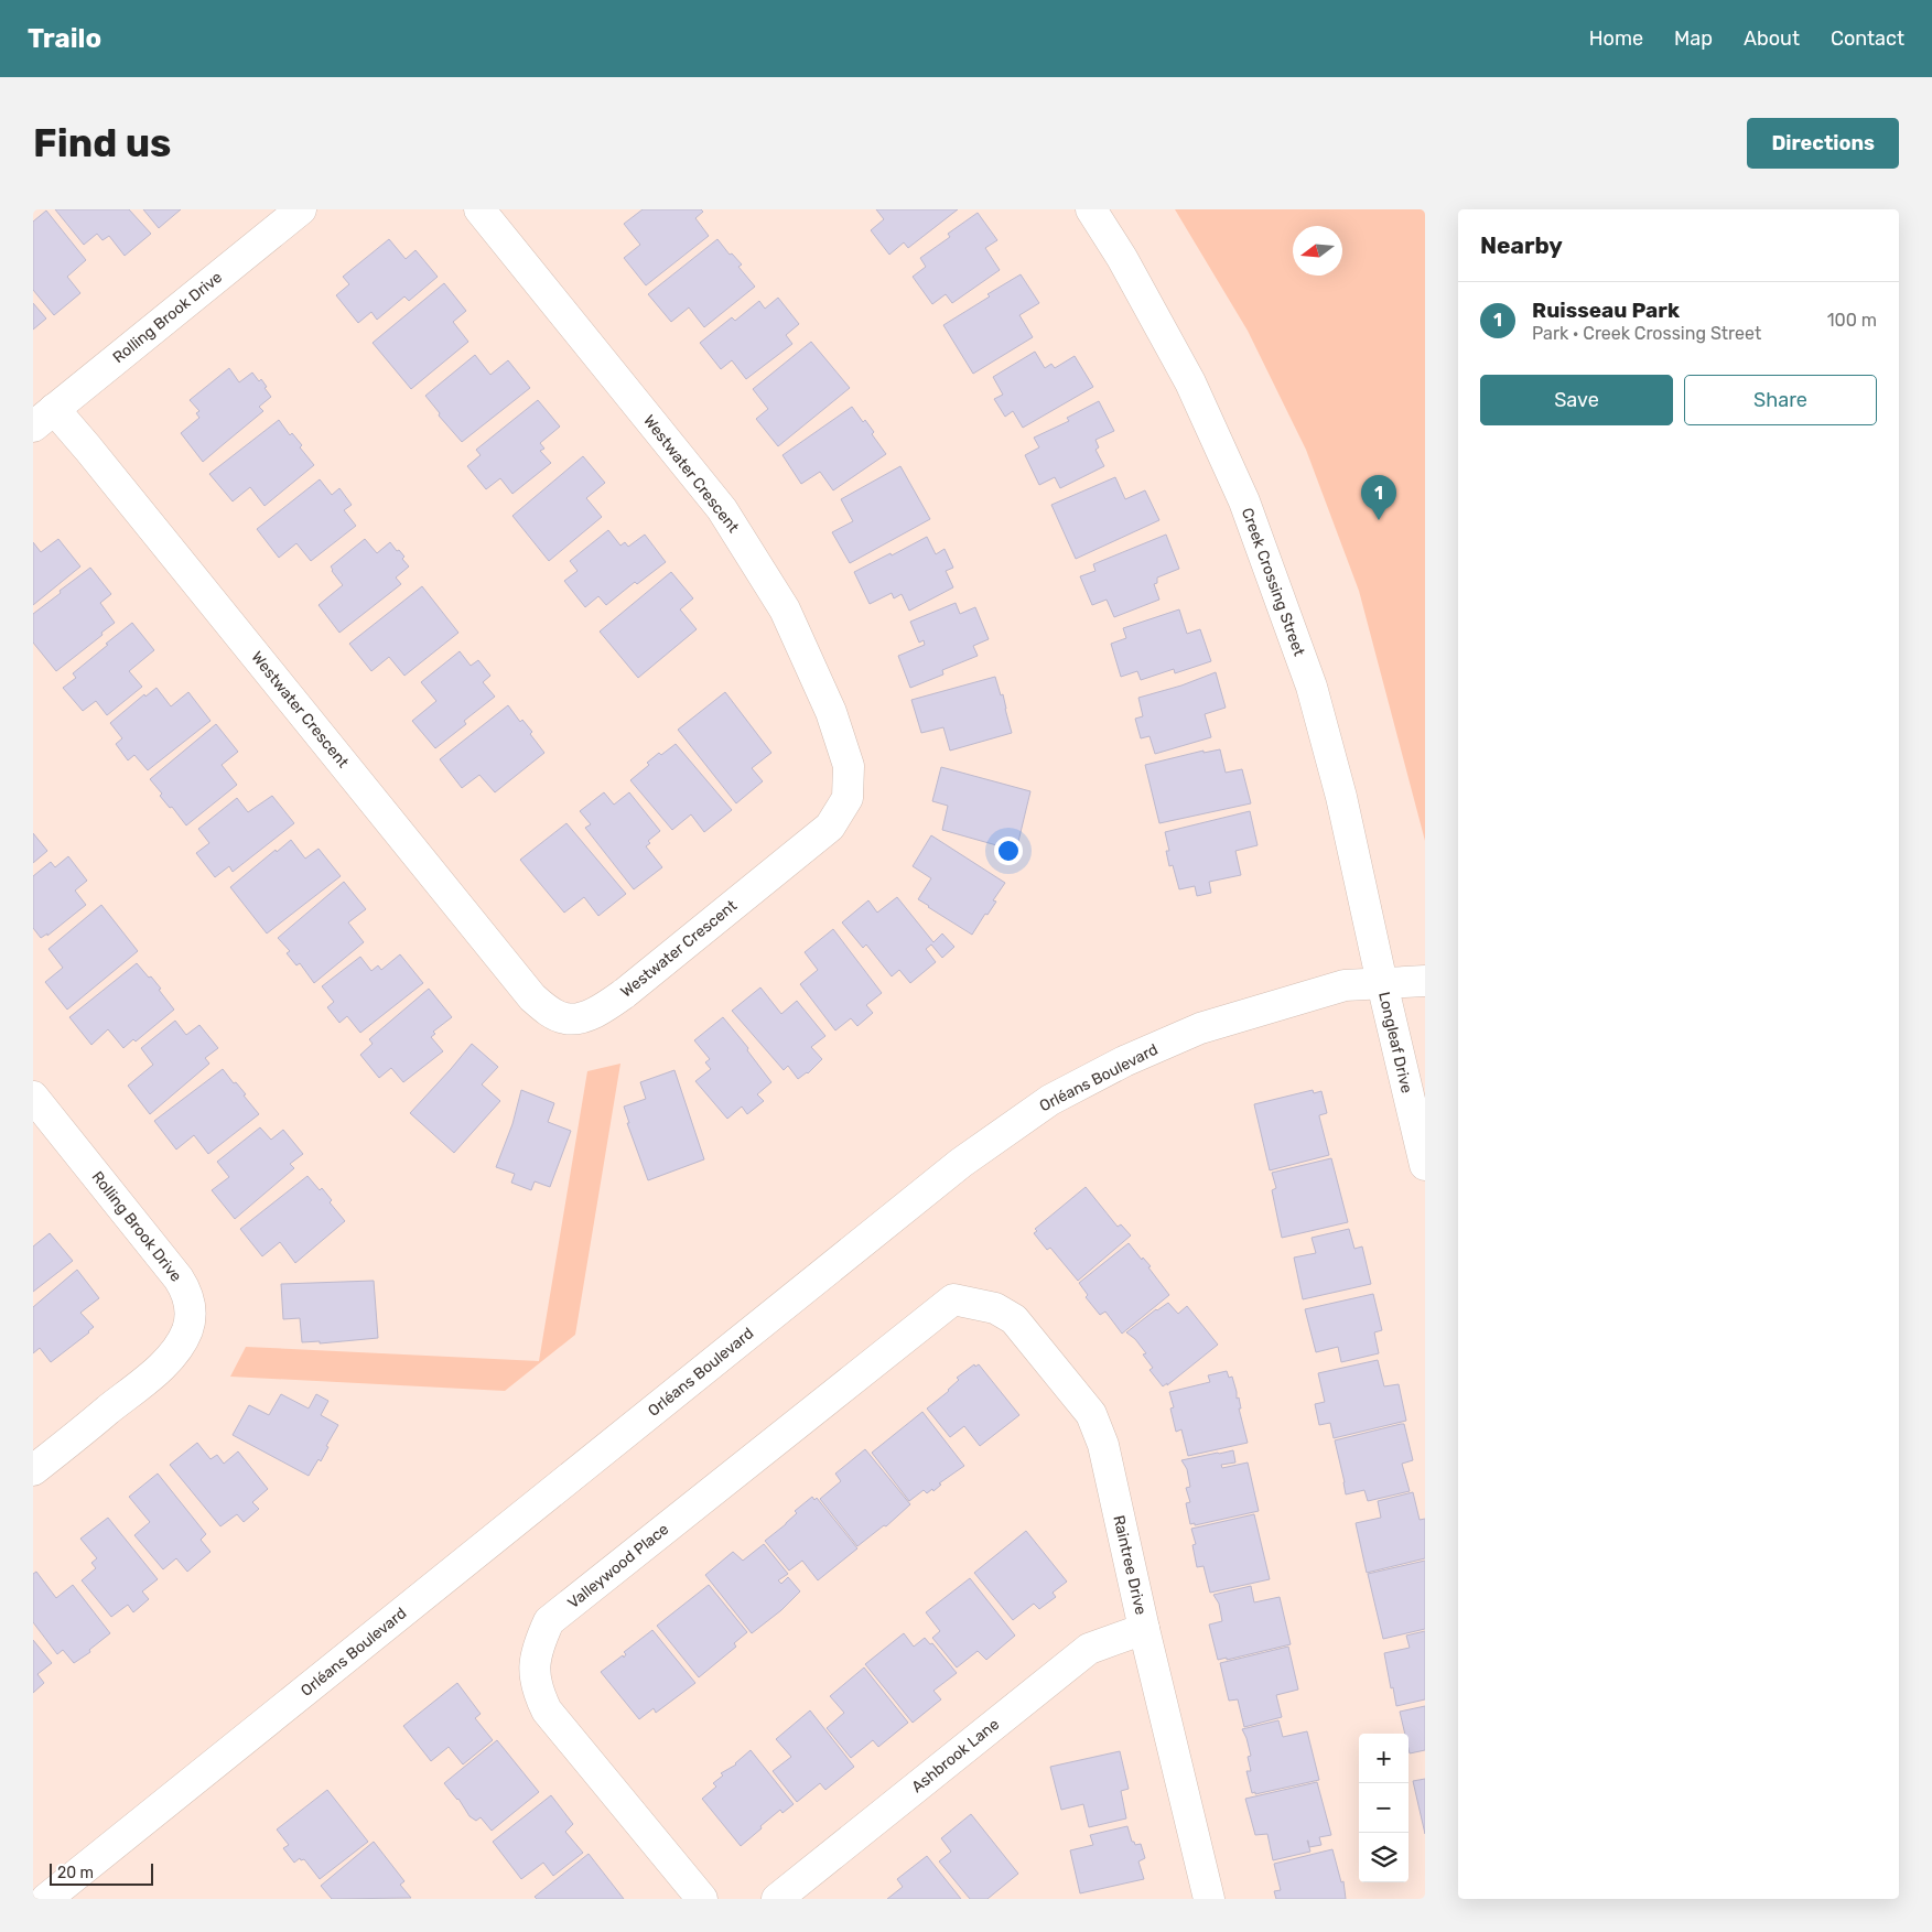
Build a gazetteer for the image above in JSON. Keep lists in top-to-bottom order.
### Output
{
  "streets": {
    "street": [
      "Rolling Brook Drive",
      "Westwater Crescent",
      "Creek Crossing Street",
      "Longleaf Drive",
      "Orléans Boulevard",
      "Raintree Drive",
      "Valleywood Place",
      "Ashbrook Lane"
    ]
  },
  "crossings": [
    ["Rolling Brook Drive", "Westwater Crescent"],
    ["Creek Crossing Street", "Longleaf Drive"],
    ["Creek Crossing Street", "Orléans Boulevard"],
    ["Longleaf Drive", "Orléans Boulevard"],
    ["Raintree Drive", "Valleywood Place"],
    ["Raintree Drive", "Ashbrook Lane"]
  ],
  "scale_bar": "20 m",
  "north": "left",
  "page": {
    "header": "Trailo",
    "nav": [
      "Home",
      "Map",
      "About",
      "Contact"
    ],
    "buttons": [
      "Directions",
      ["Save", "Share"]
    ],
    "title": "Find us",
    "heading": "Nearby",
    "list": [
      {
        "mark": "1",
        "name": "Ruisseau Park",
        "note": "Park · Creek Crossing Street",
        "value": "100 m"
      }
    ],
    "pins": "1",
    "map_buttons": ["+", "−"],
    "scale": "20 m"
  }
}
